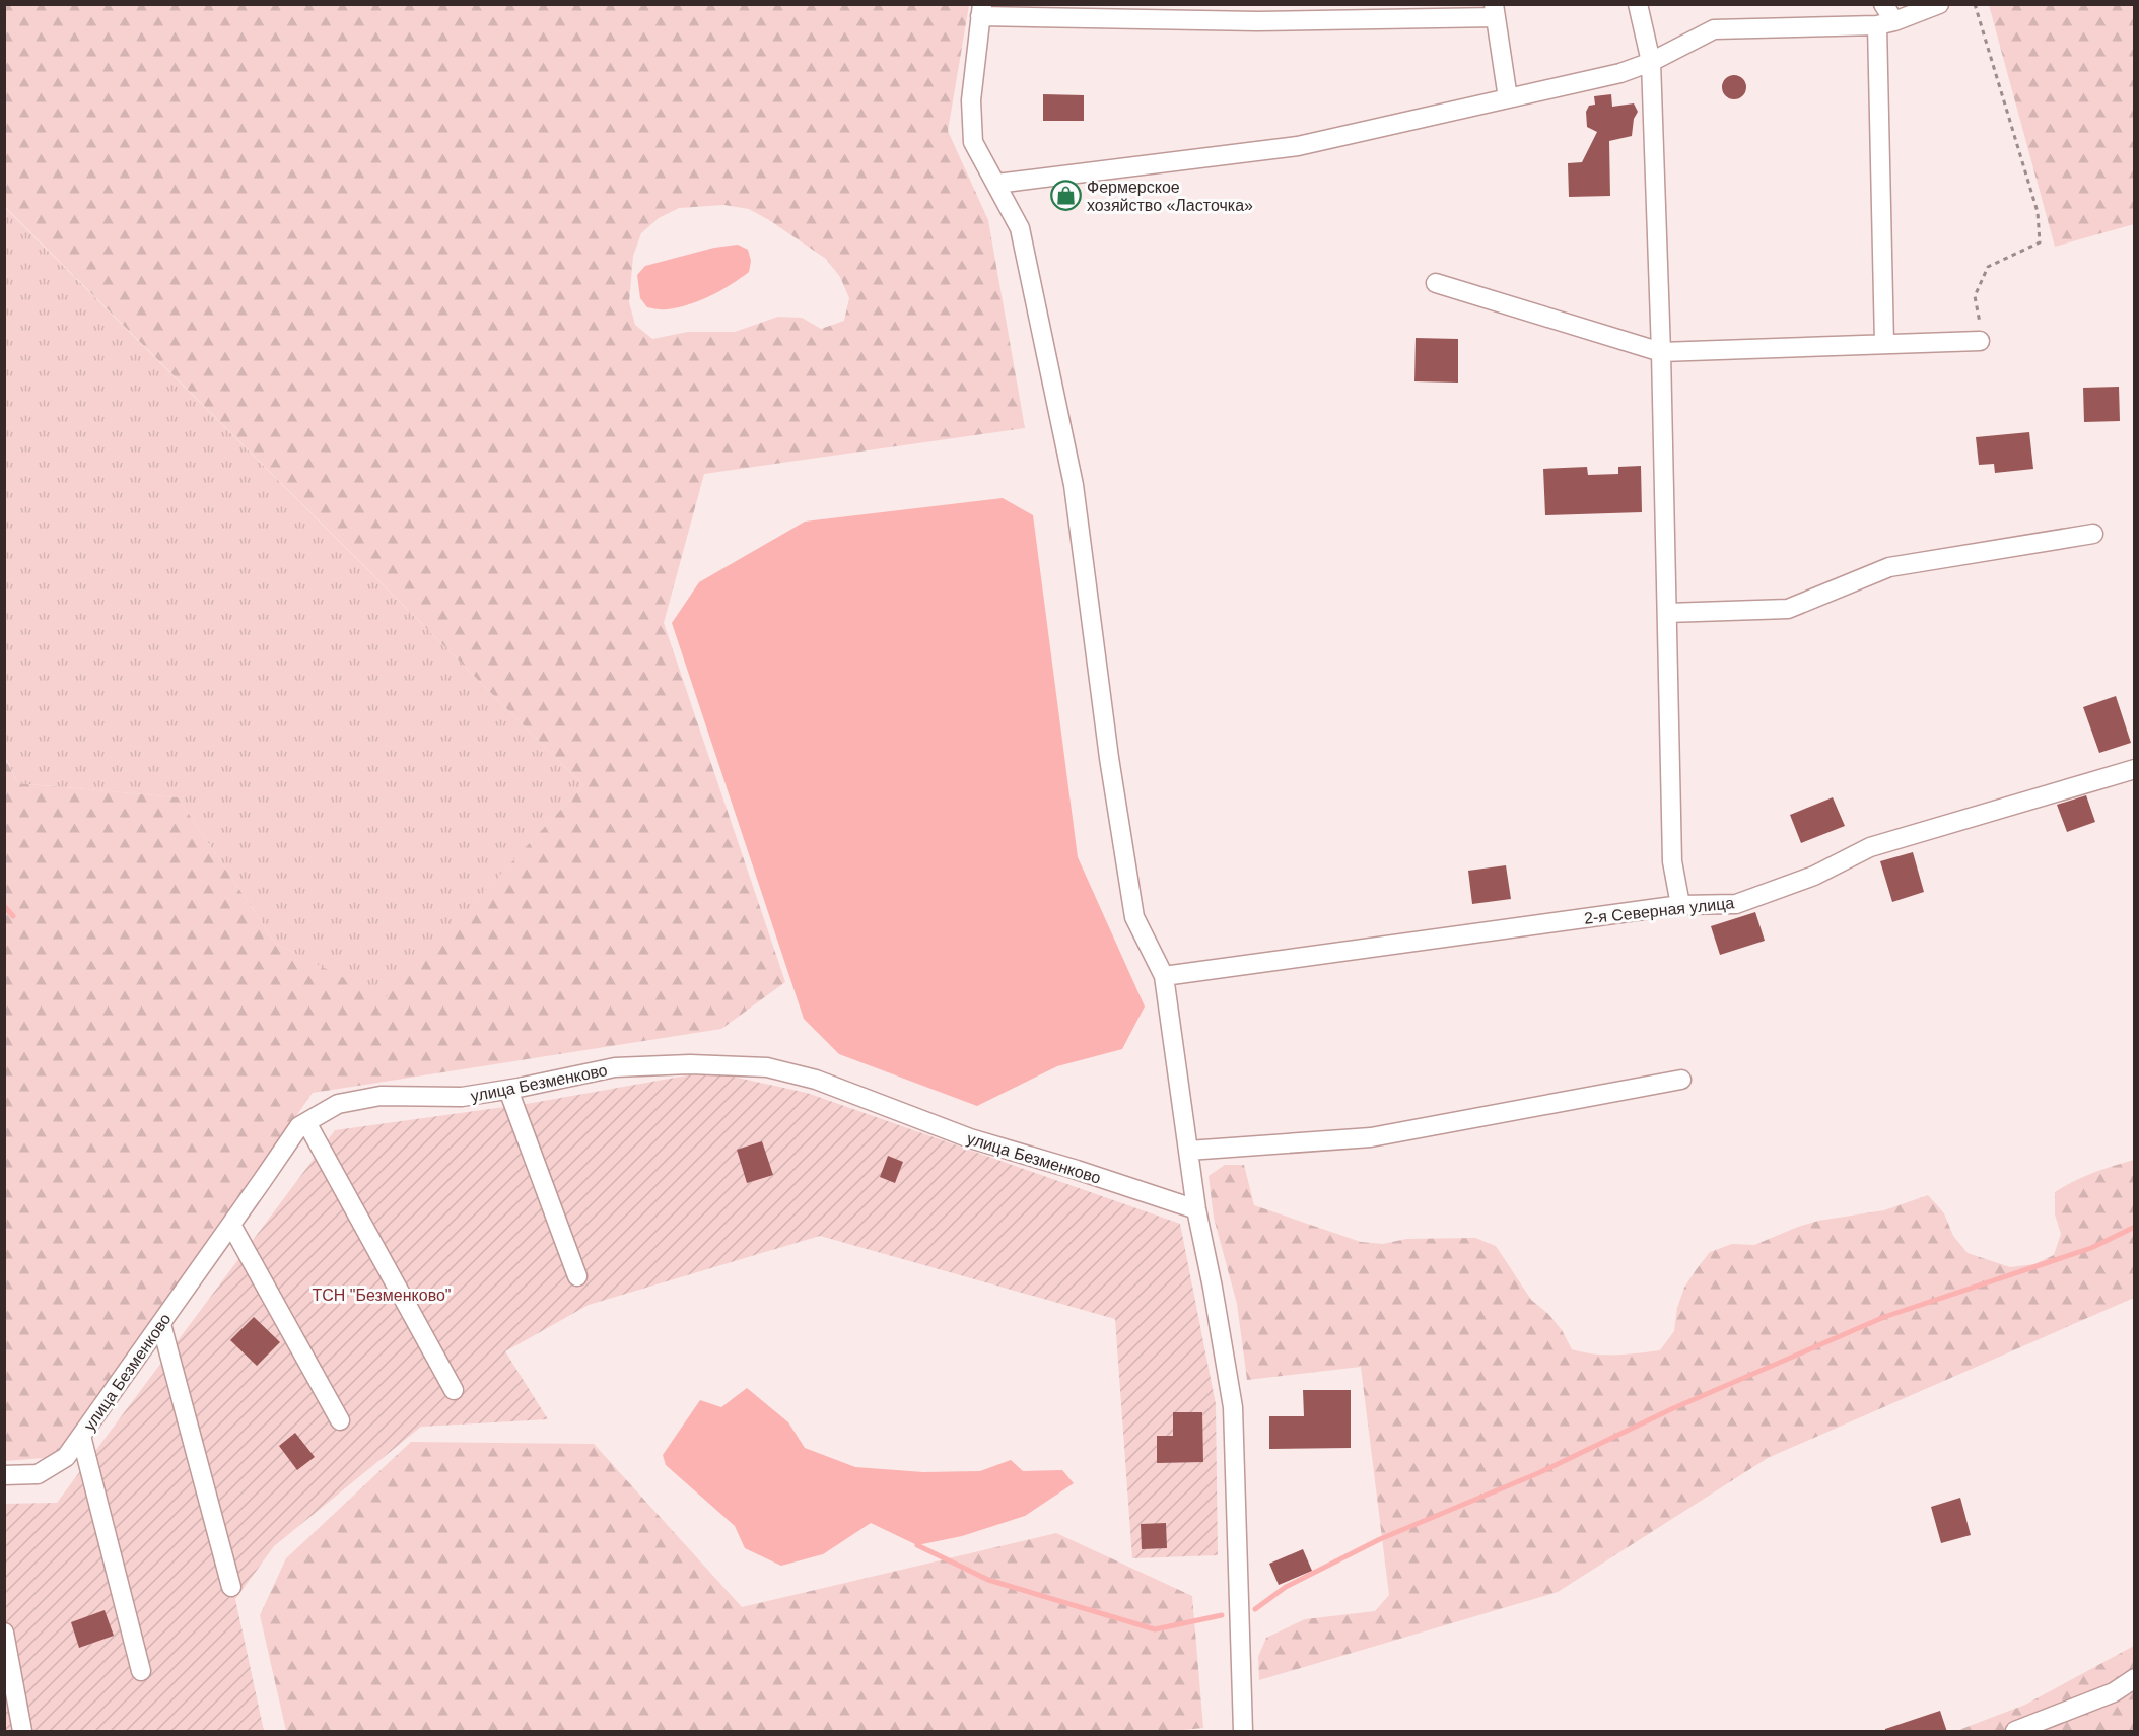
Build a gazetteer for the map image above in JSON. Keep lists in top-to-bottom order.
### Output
{
  "streets": {
    "street": ["2-я Северная улица", "улица Безменково"]
  },
  "parks": ["ТСН \"Безменково\""],
  "places": {
    "shop": ["Фермерское хозяйство «Ласточка»"]
  }
}
